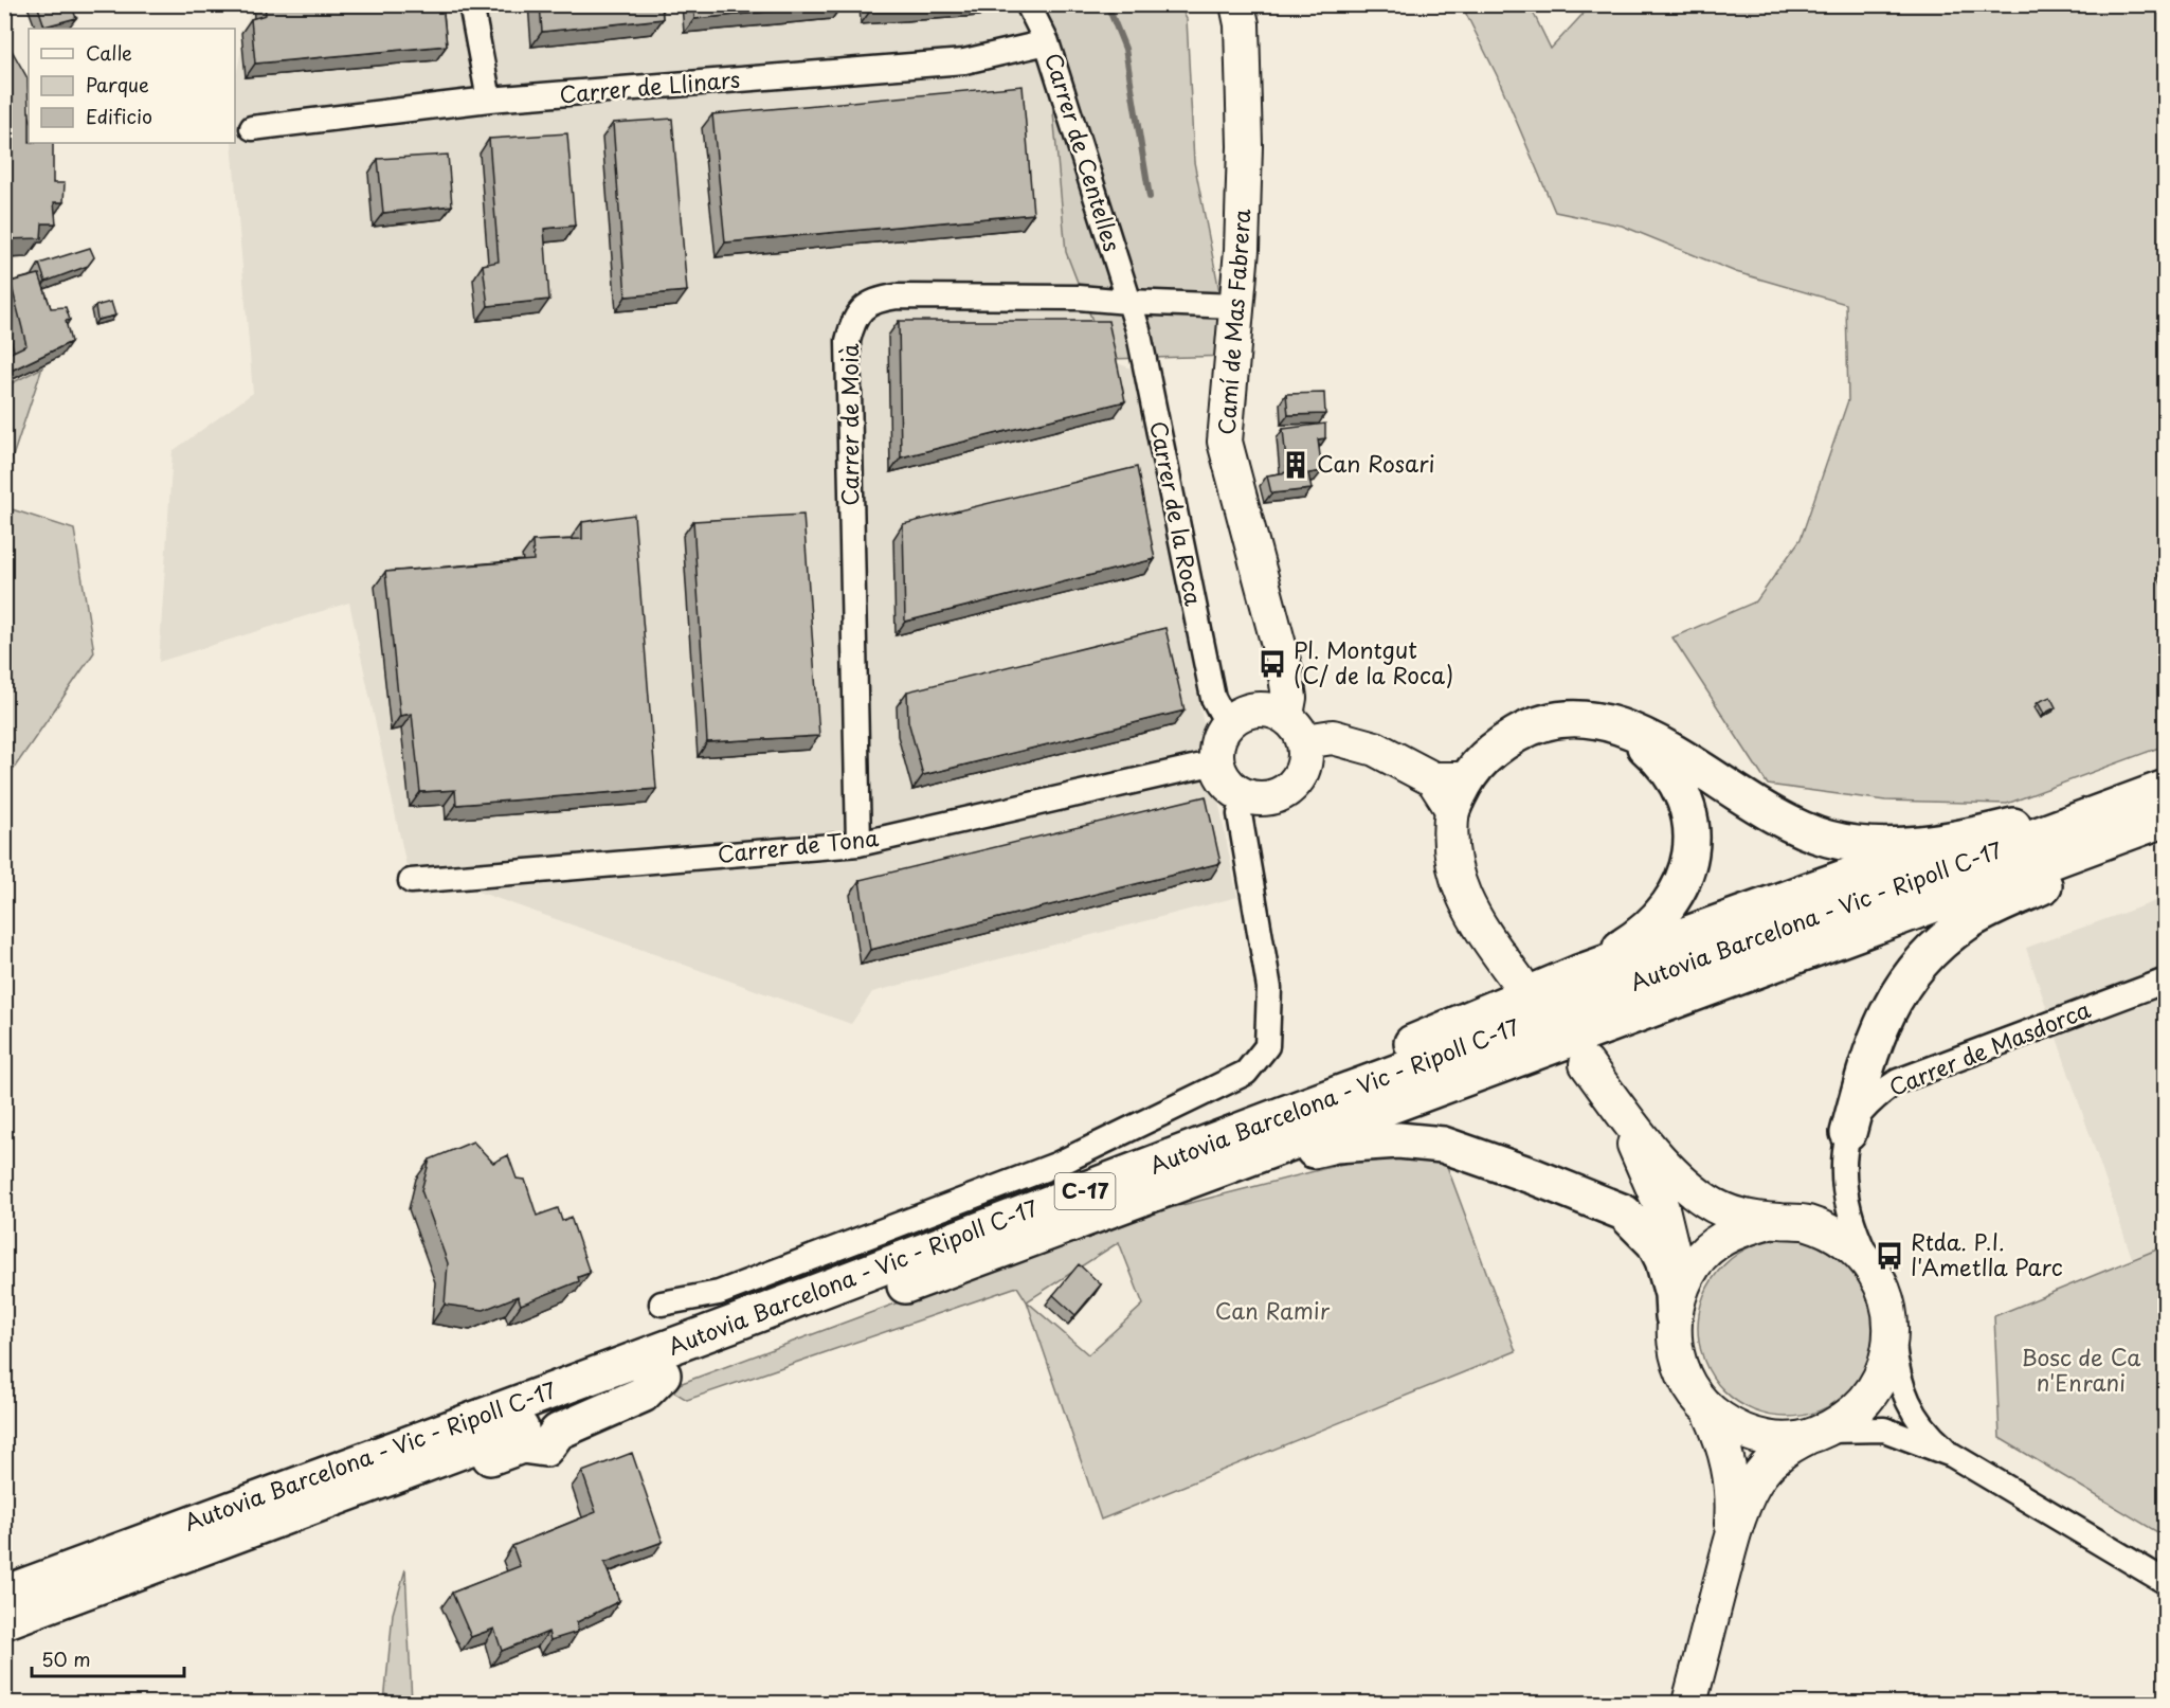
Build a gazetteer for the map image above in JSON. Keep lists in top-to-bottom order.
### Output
{
  "streets": {
    "highway": ["Autovia Barcelona - Vic - Ripoll C-17", "C-17"],
    "street": [
      "Carrer de Llinars",
      "Carrer de Centelles",
      "Camí de Mas Fabrera",
      "Carrer de Moià",
      "Carrer de la Roca",
      "Carrer de Tona",
      "Carrer de Masdorca"
    ]
  },
  "crossings": [
    ["Carrer de Llinars", "Carrer de Centelles"],
    ["Carrer de Centelles", "Carrer de Moià"],
    ["Carrer de Centelles", "Carrer de la Roca"],
    ["Camí de Mas Fabrera", "Carrer de Moià"],
    ["Camí de Mas Fabrera", "Carrer de la Roca"],
    ["Camí de Mas Fabrera", "Carrer de Tona"],
    ["Carrer de Moià", "Carrer de la Roca"],
    ["Carrer de Moià", "Carrer de Tona"],
    ["Carrer de la Roca", "Carrer de Tona"]
  ],
  "parks": ["Can Ramir", "Bosc de Ca n'Enrani"],
  "places": {
    "building": ["Can Rosari"],
    "bus stop": ["Pl. Montgut (C/ de la Roca)", "Rtda. P.I. l'Ametlla Parc"]
  },
  "legend": ["Calle", "Parque", "Edificio"],
  "scale_bar": "50 m"
}
